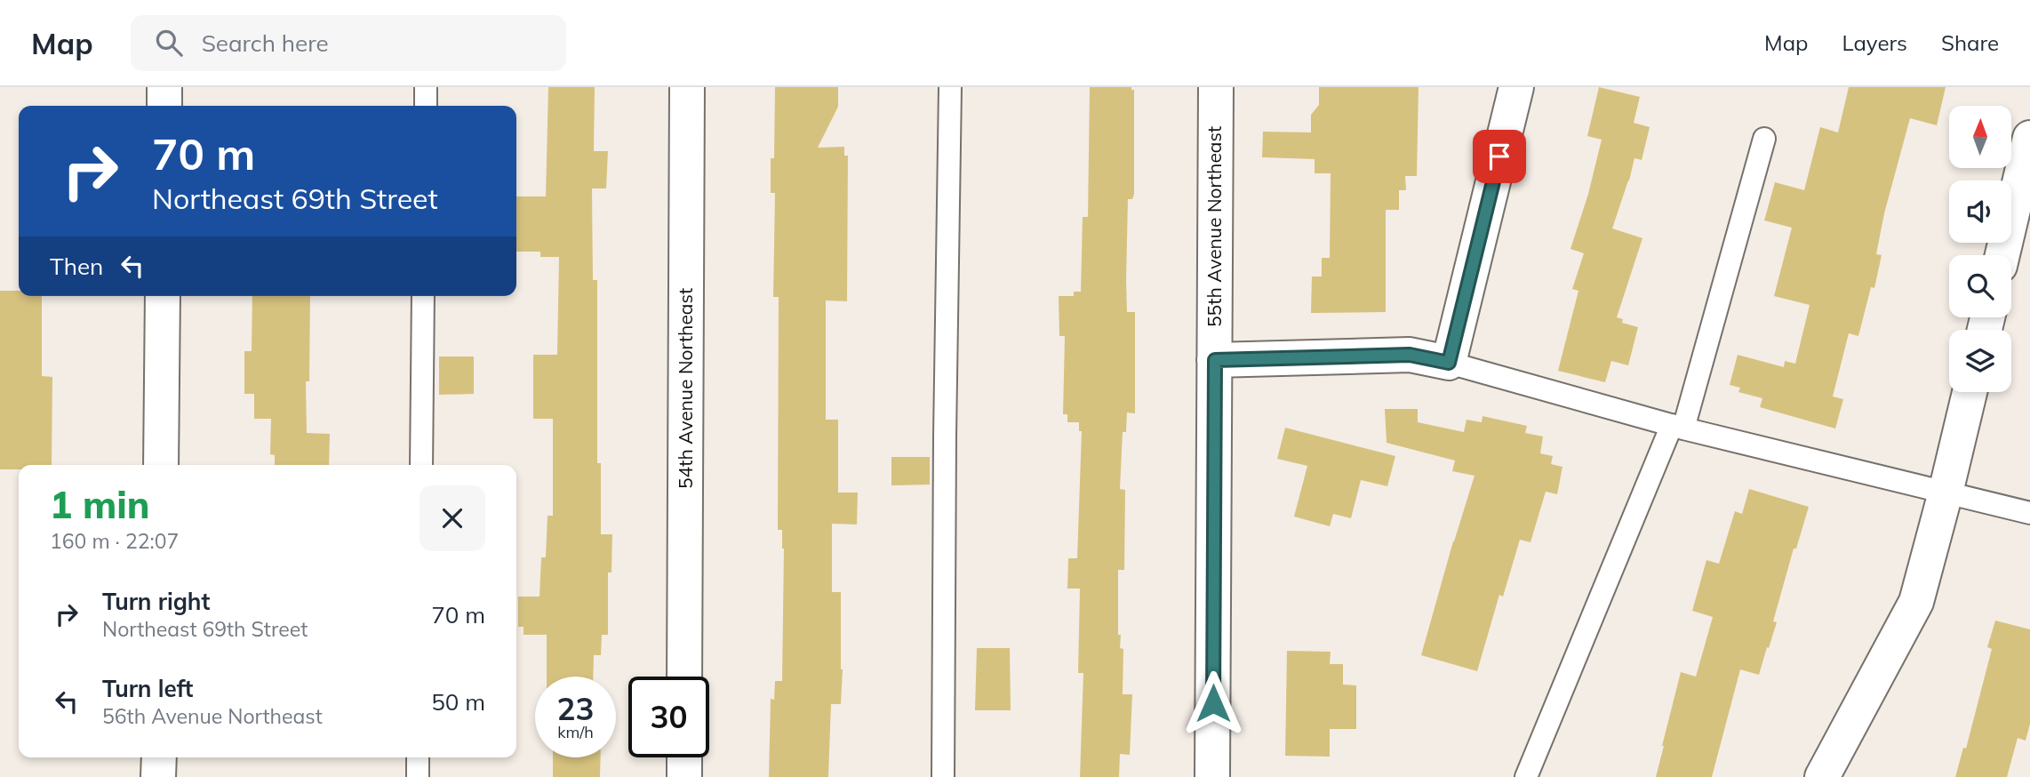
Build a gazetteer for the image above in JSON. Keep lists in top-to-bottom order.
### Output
{
  "streets": {
    "street": ["55th Avenue Northeast", "54th Avenue Northeast"]
  },
  "north": "top",
  "page": {
    "header": "Map",
    "search": "Search here",
    "nav": ["Map", "Layers", "Share"],
    "turn": ["70 m", "Northeast 69th Street"],
    "then": "Then",
    "heading": ["1 min", "160 m · 22:07"],
    "list": [
      {
        "name": "Turn right",
        "note": "Northeast 69th Street",
        "value": "70 m"
      },
      {
        "name": "Turn left",
        "note": "56th Avenue Northeast",
        "value": "50 m"
      }
    ],
    "speed": "23 km/h",
    "limit": "30"
  }
}
